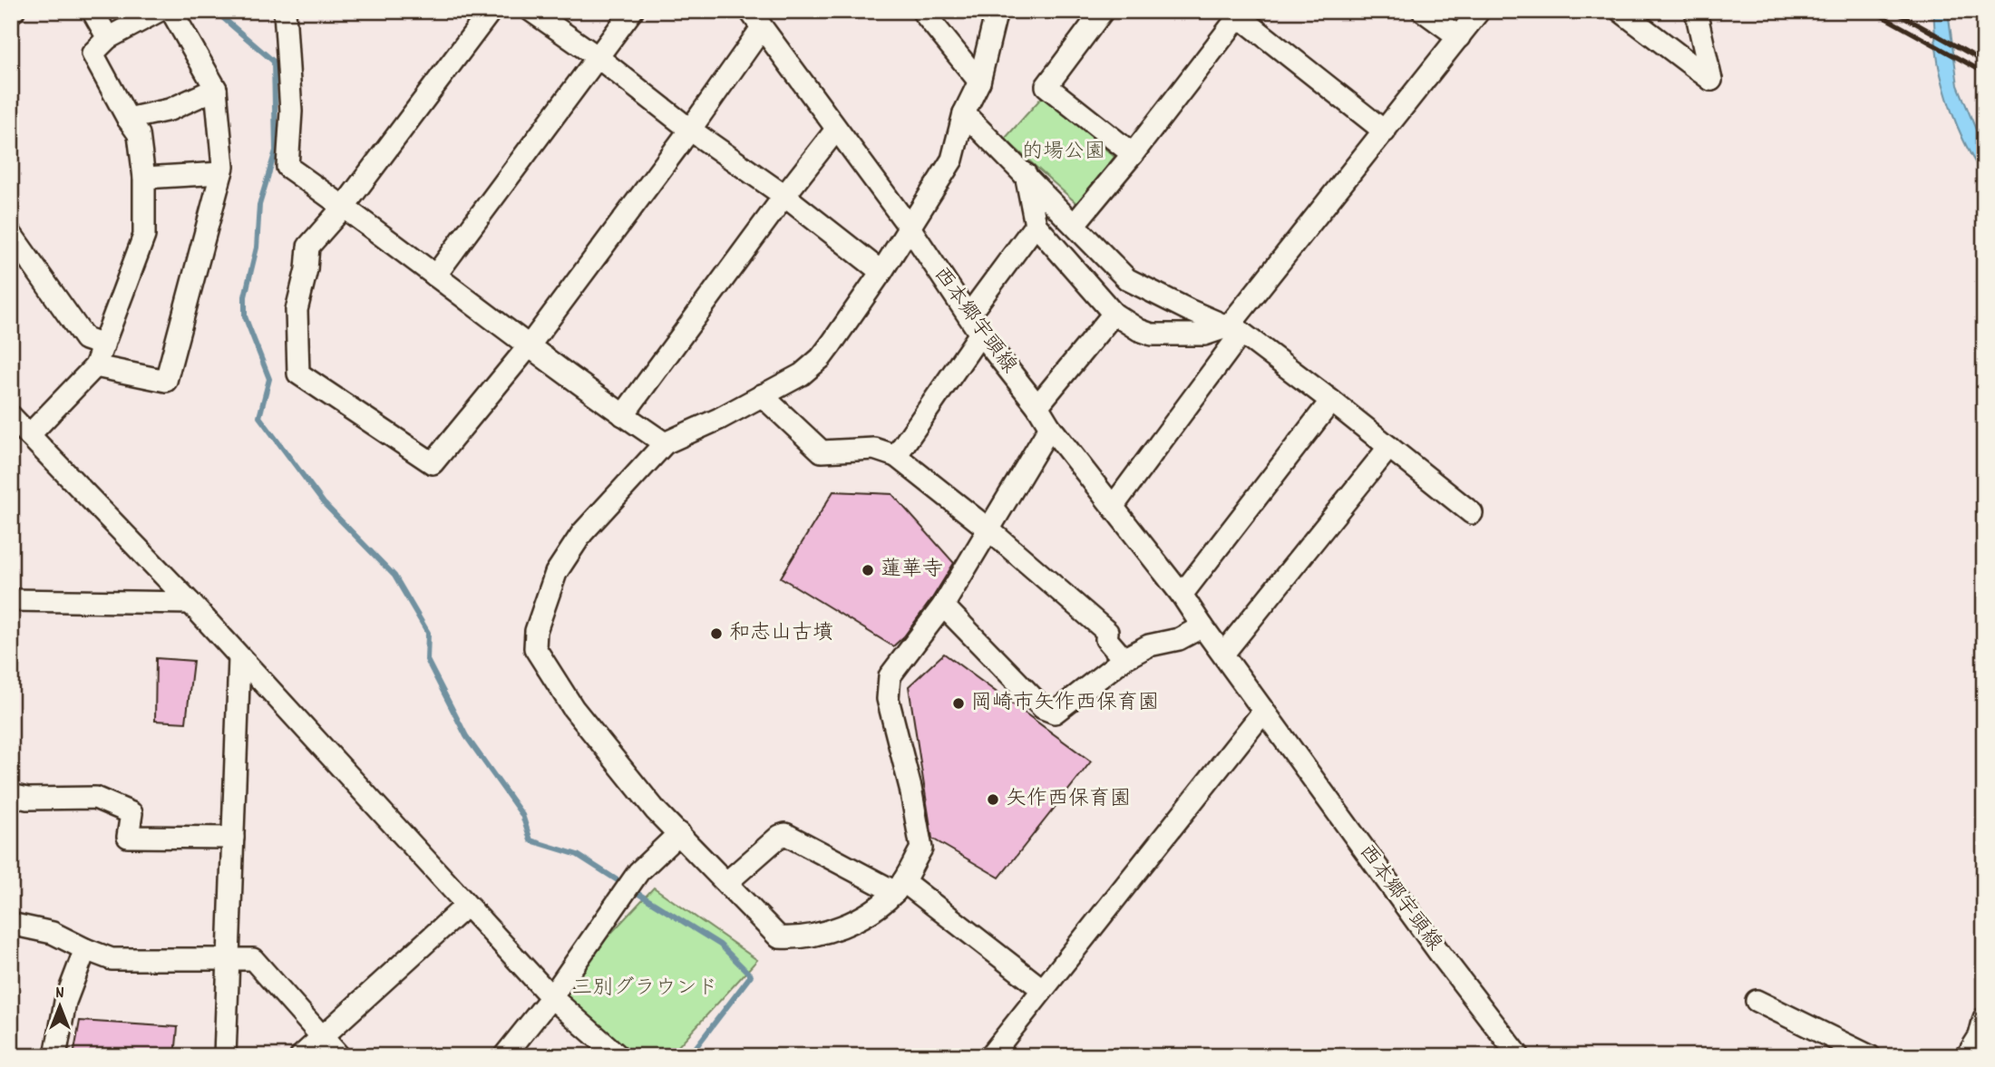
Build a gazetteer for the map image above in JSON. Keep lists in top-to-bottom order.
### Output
{
  "streets": {
    "street": ["西本郷宇頭線"]
  },
  "parks": ["的場公園", "三別グラウンド"],
  "places": [
    "蓮華寺",
    "和志山古墳",
    "岡崎市矢作西保育園",
    "矢作西保育園"
  ],
  "north": "top"
}
